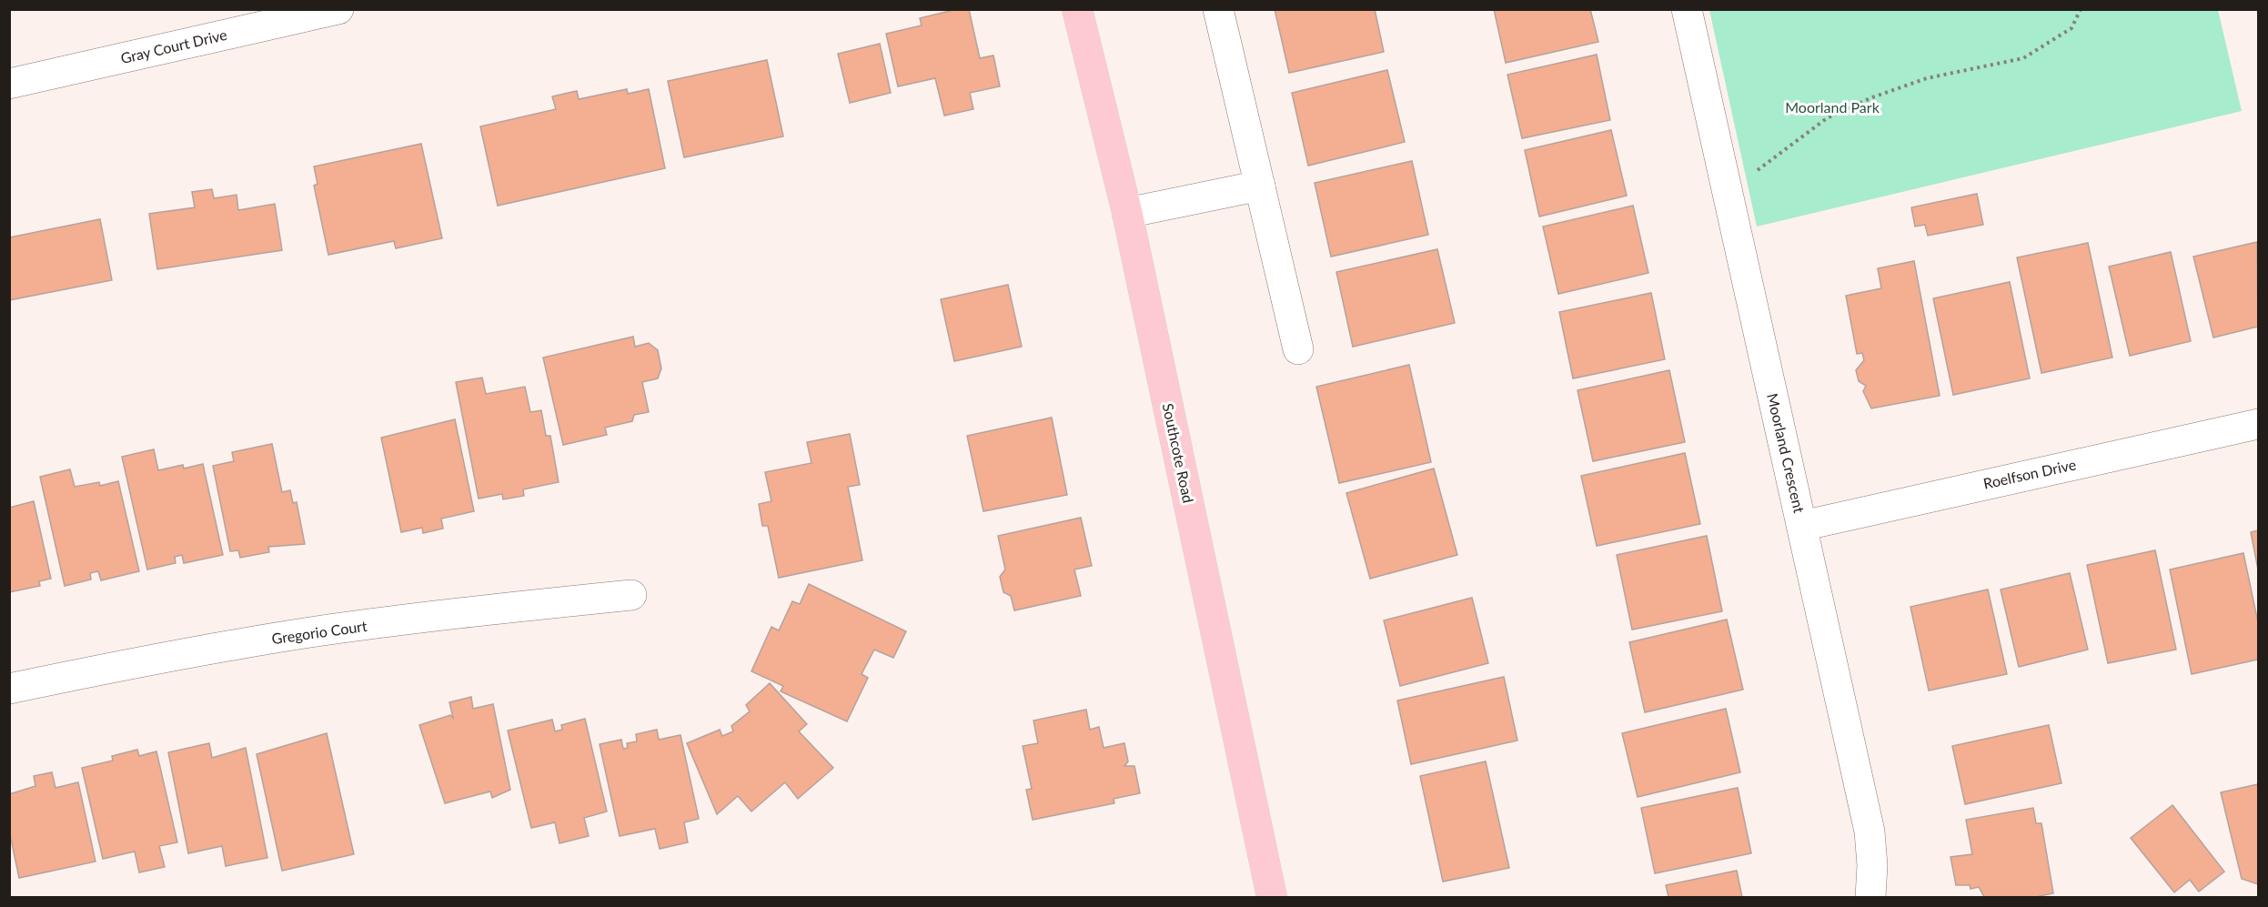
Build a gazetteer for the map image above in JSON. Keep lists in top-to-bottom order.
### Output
{
  "streets": {
    "main road": ["Southcote Road"],
    "street": [
      "Gray Court Drive",
      "Moorland Crescent",
      "Roelfson Drive",
      "Gregorio Court"
    ]
  },
  "crossings": [
    ["Moorland Crescent", "Roelfson Drive"]
  ],
  "parks": ["Moorland Park"]
}
